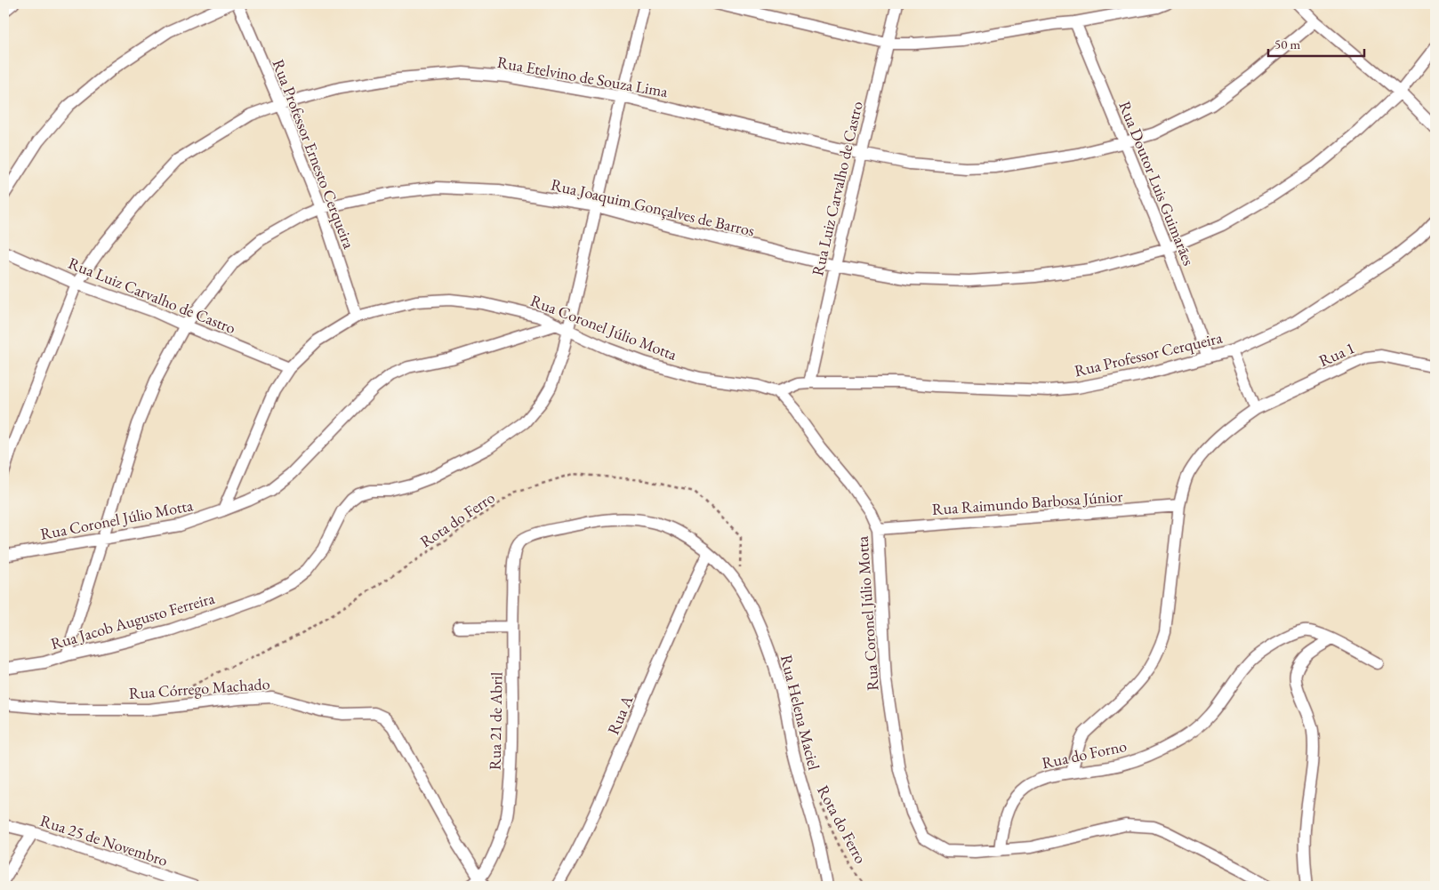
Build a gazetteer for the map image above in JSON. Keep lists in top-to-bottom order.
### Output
{
  "streets": {
    "street": [
      "Rua Etelvino de Souza Lima",
      "Rua Professor Ernesto Cerqueira",
      "Rua Doutor Luis Guimarães",
      "Rua Luiz Carvalho de Castro",
      "Rua Joaquim Gonçalves de Barros",
      "Rua Coronel Júlio Motta",
      "Rua Professor Cerqueira",
      "Rua 1",
      "Rua Raimundo Barbosa Júnior",
      "Rua Jacob Augusto Ferreira",
      "Rua Córrego Machado",
      "Rua Helena Maciel",
      "Rua A",
      "Rua 21 de Abril",
      "Rua do Forno",
      "Rua 25 de Novembro"
    ],
    "path": ["Rota do Ferro"]
  },
  "crossings": [
    ["Rua Etelvino de Souza Lima", "Rua Professor Ernesto Cerqueira"],
    ["Rua Etelvino de Souza Lima", "Rua Doutor Luis Guimarães"],
    ["Rua Etelvino de Souza Lima", "Rua Luiz Carvalho de Castro"],
    ["Rua Etelvino de Souza Lima", "Rua Jacob Augusto Ferreira"],
    ["Rua Professor Ernesto Cerqueira", "Rua Joaquim Gonçalves de Barros"],
    ["Rua Professor Ernesto Cerqueira", "Rua Coronel Júlio Motta"],
    ["Rua Doutor Luis Guimarães", "Rua Joaquim Gonçalves de Barros"],
    ["Rua Doutor Luis Guimarães", "Rua Professor Cerqueira"],
    ["Rua Luiz Carvalho de Castro", "Rua Joaquim Gonçalves de Barros"],
    ["Rua Luiz Carvalho de Castro", "Rua Coronel Júlio Motta"],
    ["Rua Luiz Carvalho de Castro", "Rua Professor Cerqueira"],
    ["Rua Joaquim Gonçalves de Barros", "Rua Coronel Júlio Motta"],
    ["Rua Joaquim Gonçalves de Barros", "Rua Jacob Augusto Ferreira"],
    ["Rua Coronel Júlio Motta", "Rua Professor Cerqueira"],
    ["Rua Coronel Júlio Motta", "Rua Raimundo Barbosa Júnior"],
    ["Rua Coronel Júlio Motta", "Rua Jacob Augusto Ferreira"],
    ["Rua Coronel Júlio Motta", "Rua do Forno"],
    ["Rua 1", "Rua Raimundo Barbosa Júnior"],
    ["Rua 1", "Rua do Forno"],
    ["Rota do Ferro", "Rua Helena Maciel"],
    ["Rua Córrego Machado", "Rua 21 de Abril"],
    ["Rua Helena Maciel", "Rua A"],
    ["Rua Helena Maciel", "Rua 21 de Abril"]
  ],
  "scale_bar": "50 m"
}
